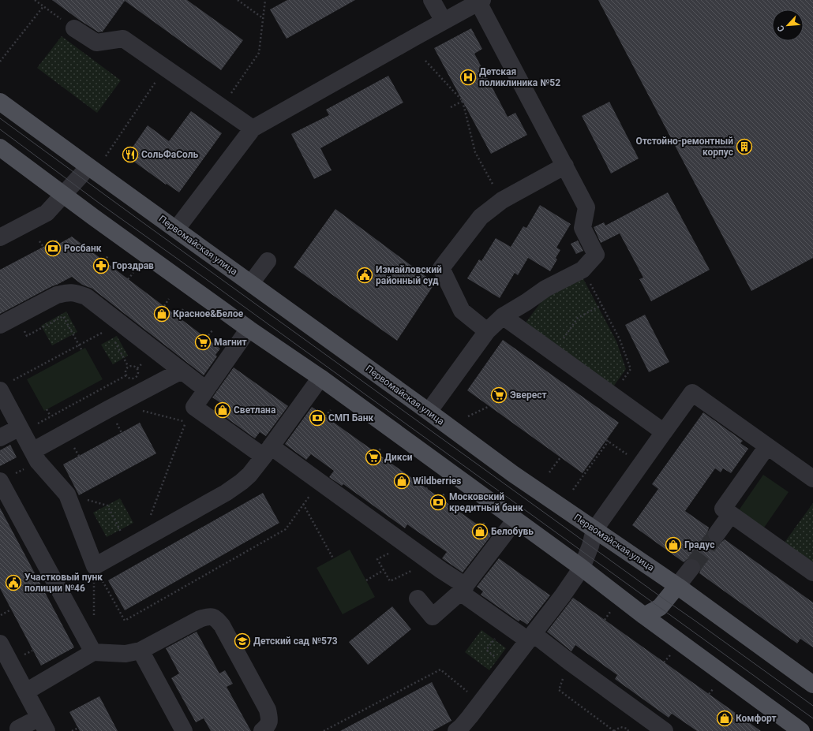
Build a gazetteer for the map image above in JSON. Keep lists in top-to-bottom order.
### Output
{
  "streets": {
    "main road": ["Первомайская улица"]
  },
  "places": {
    "hospital": ["Детская поликлиника №52"],
    "building": ["Отстойно-ремонтный корпус"],
    "restaurant": ["СольФаСоль"],
    "bank": ["Росбанк", "СМП Банк", "Московский кредитный банк"],
    "pharmacy": ["Горздрав"],
    "public building": ["Измайловский районный суд", "Участковый пунк полиции №46"],
    "shop": [
      "Красное&Белое",
      "Светлана",
      "Wildberries",
      "Белобувь",
      "Градус",
      "Комфорт"
    ],
    "supermarket": ["Магнит", "Эверест", "Дикси"],
    "school or university": ["Детский сад №573"]
  },
  "north": "bottom left"
}
